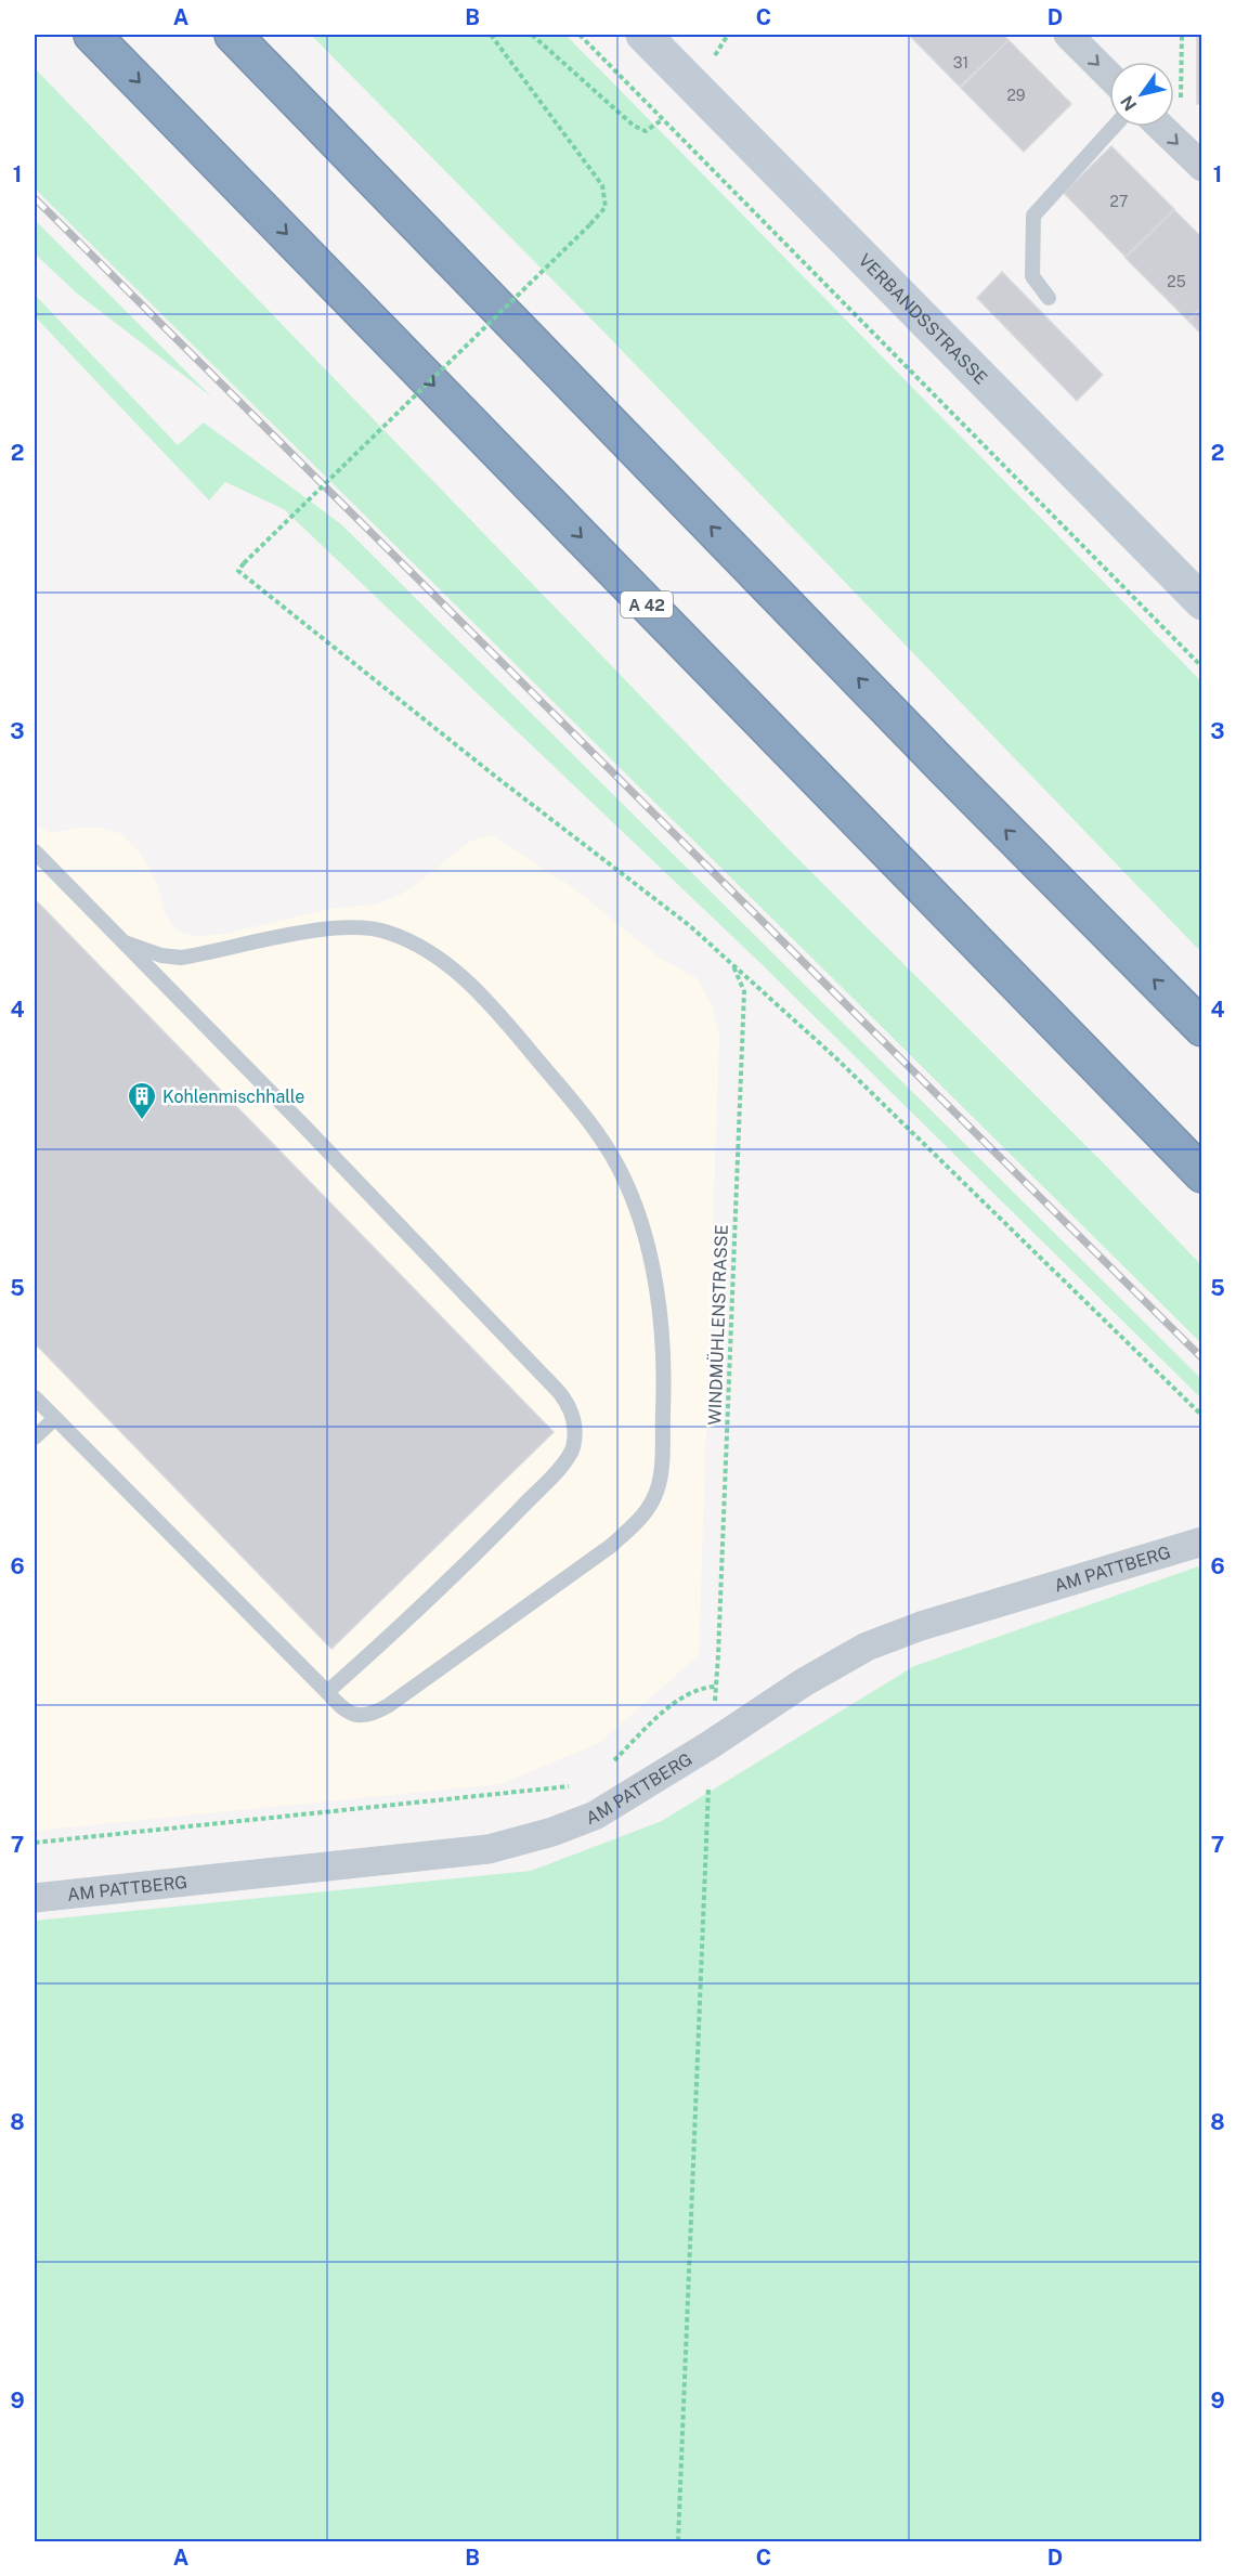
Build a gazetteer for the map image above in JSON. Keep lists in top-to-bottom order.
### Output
{
  "streets": {
    "highway": ["A 42"],
    "main road": ["VERBANDSSTRASSE"],
    "street": ["AM PATTBERG"],
    "path": ["WINDMÜHLENSTRASSE"]
  },
  "places": {
    "building": ["Kohlenmischhalle"]
  },
  "house_numbers": [
    "31",
    "29",
    "27",
    "25"
  ],
  "north": "bottom left",
  "grid": {
    "columns": [
      "A",
      "B",
      "C",
      "D"
    ],
    "rows": [
      "1",
      "2",
      "3",
      "4",
      "5",
      "6",
      "7",
      "8",
      "9"
    ]
  }
}
